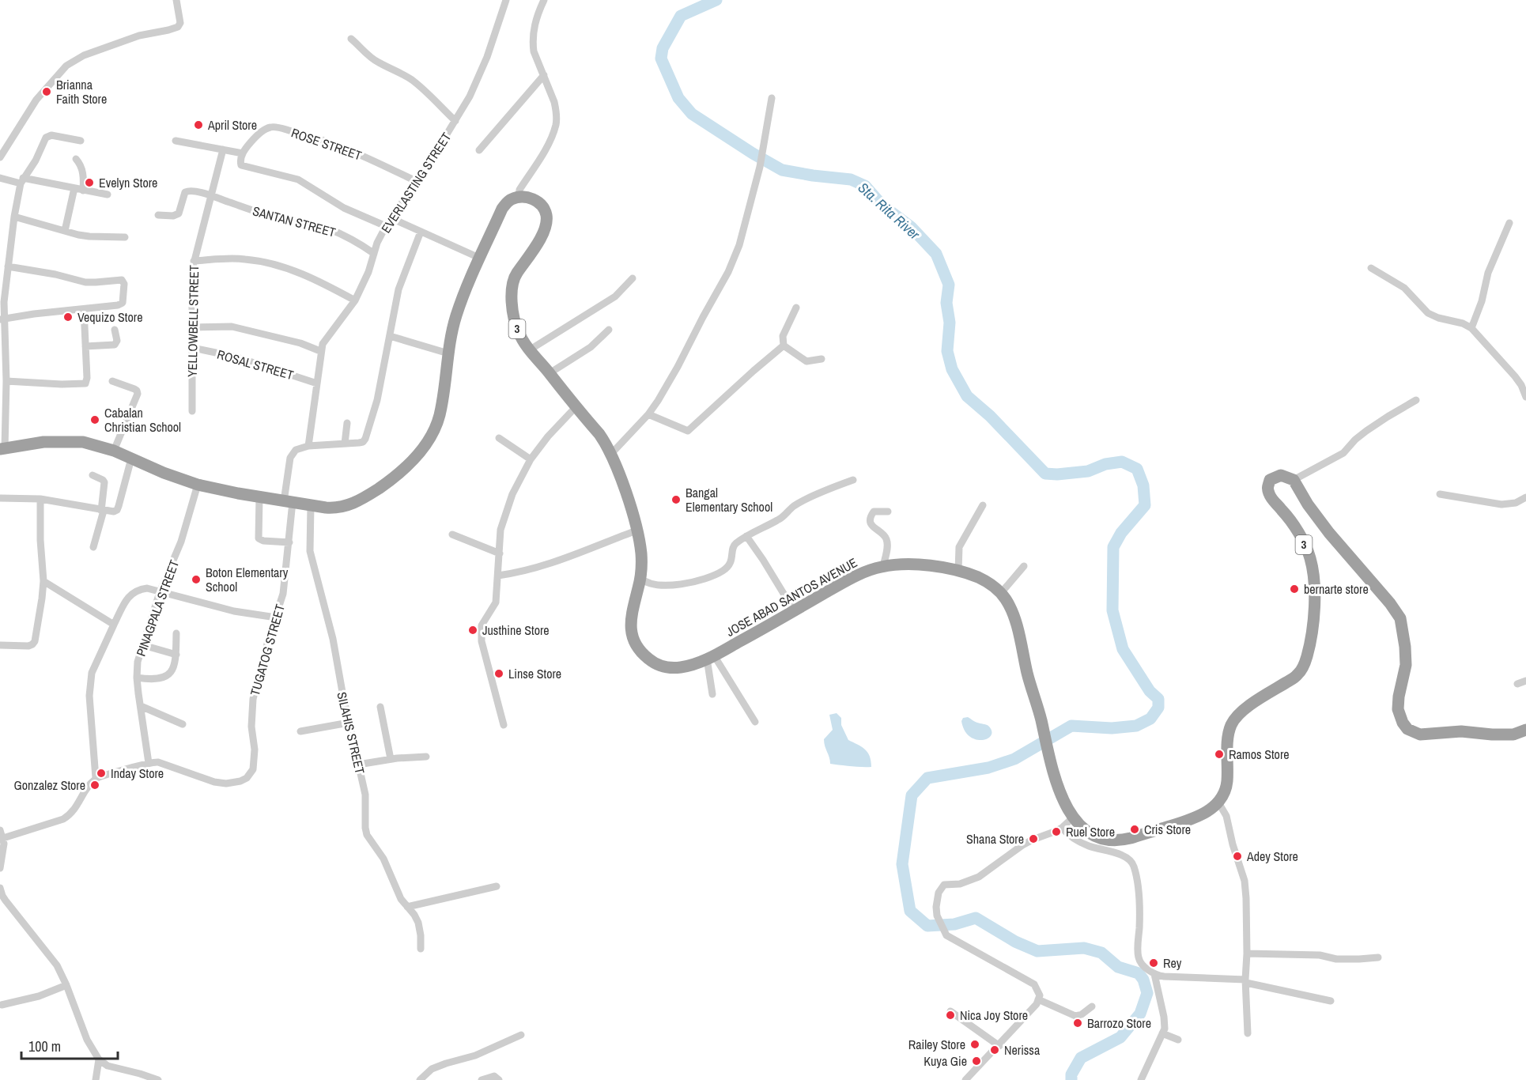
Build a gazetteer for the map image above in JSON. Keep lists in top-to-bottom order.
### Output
{
  "streets": {
    "highway": ["3", "JOSE ABAD SANTOS AVENUE"],
    "street": [
      "ROSE STREET",
      "EVERLASTING STREET",
      "SANTAN STREET",
      "YELLOWBELL STREET",
      "ROSAL STREET",
      "PINAGPALA STREET",
      "TUGATOG STREET",
      "SILAHIS STREET"
    ]
  },
  "crossings": [
    ["ROSE STREET", "EVERLASTING STREET"],
    ["EVERLASTING STREET", "SANTAN STREET"],
    ["EVERLASTING STREET", "ROSAL STREET"],
    ["SANTAN STREET", "YELLOWBELL STREET"],
    ["YELLOWBELL STREET", "ROSAL STREET"],
    ["3", "JOSE ABAD SANTOS AVENUE"],
    ["PINAGPALA STREET", "TUGATOG STREET"]
  ],
  "water": ["Sta. Rita River"],
  "places": [
    "Brianna Faith Store",
    "April Store",
    "Evelyn Store",
    "Vequizo Store",
    "Cabalan Christian School",
    "Bangal Elementary School",
    "Boton Elementary School",
    "bernarte store",
    "Justhine Store",
    "Linse Store",
    "Ramos Store",
    "Inday Store",
    "Gonzalez Store",
    "Cris Store",
    "Ruel Store",
    "Shana Store",
    "Adey Store",
    "Rey",
    "Nica Joy Store",
    "Barrozo Store",
    "Railey Store",
    "Nerissa",
    "Kuya Gie"
  ],
  "scale_bar": "100 m"
}
